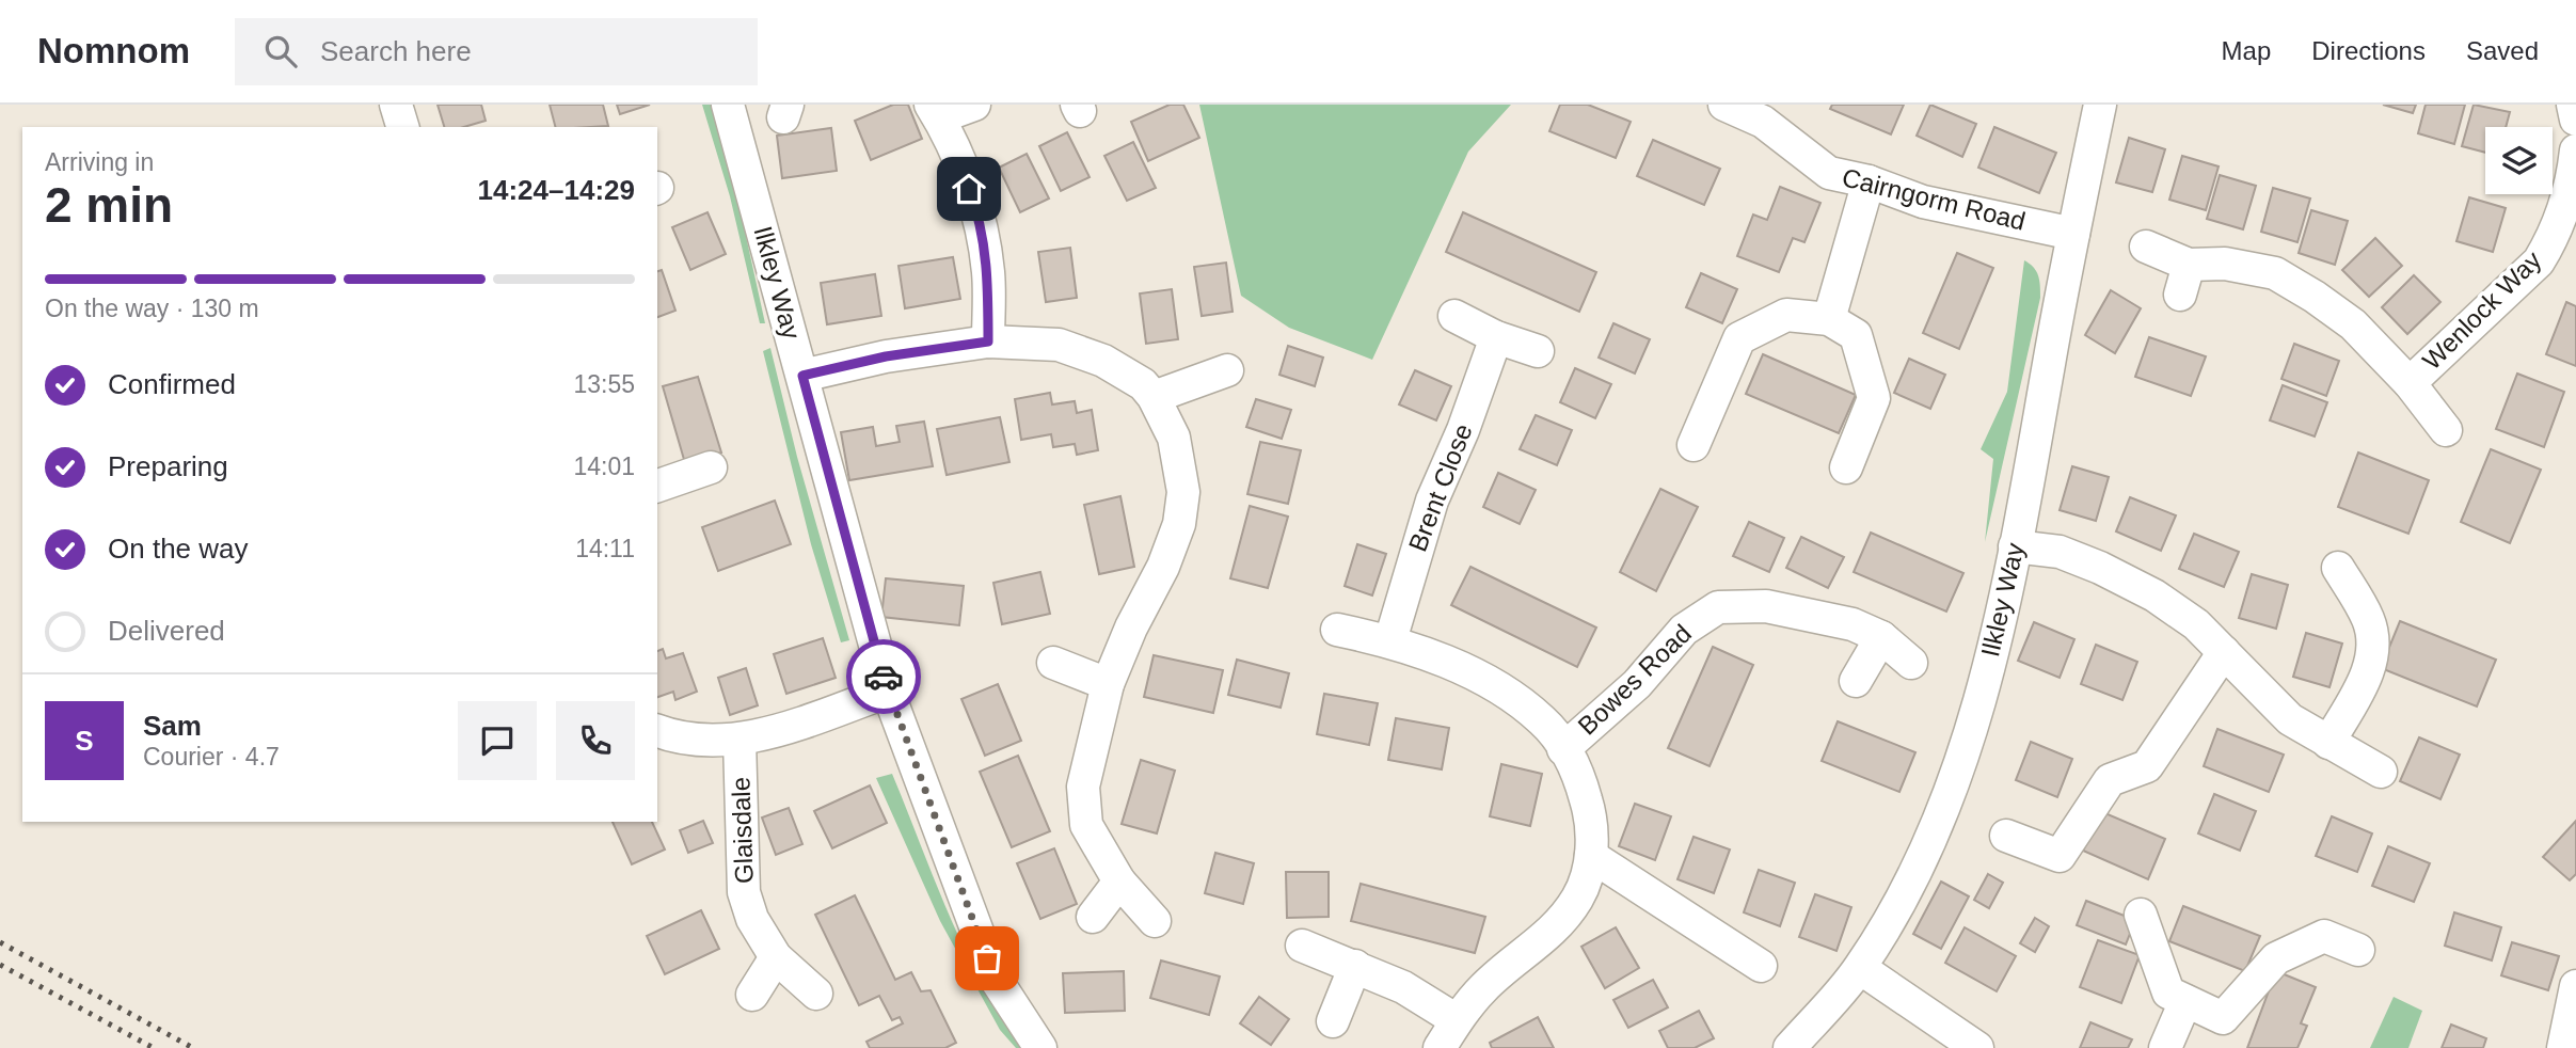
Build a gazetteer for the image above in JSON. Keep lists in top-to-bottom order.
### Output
{
  "streets": {
    "street": [
      "Cairngorm Road",
      "Ilkley Way",
      "Wenlock Way",
      "Brent Close",
      "Bowes Road",
      "Glaisdale"
    ]
  },
  "crossings": [
    ["Cairngorm Road", "Ilkley Way"],
    ["Ilkley Way", "Glaisdale"]
  ],
  "page": {
    "header": "Nomnom",
    "search": "Search here",
    "nav": ["Map", "Directions", "Saved"],
    "heading": ["2 min", "Arriving in", "14:24–14:29"],
    "panel": ["Sam", "Courier · 4.7"],
    "bar": "On the way · 130 m",
    "list": [
      ["Confirmed", "13:55"],
      ["Preparing", "14:01"],
      ["On the way", "14:11"],
      "Delivered"
    ],
    "round": "S"
  }
}
